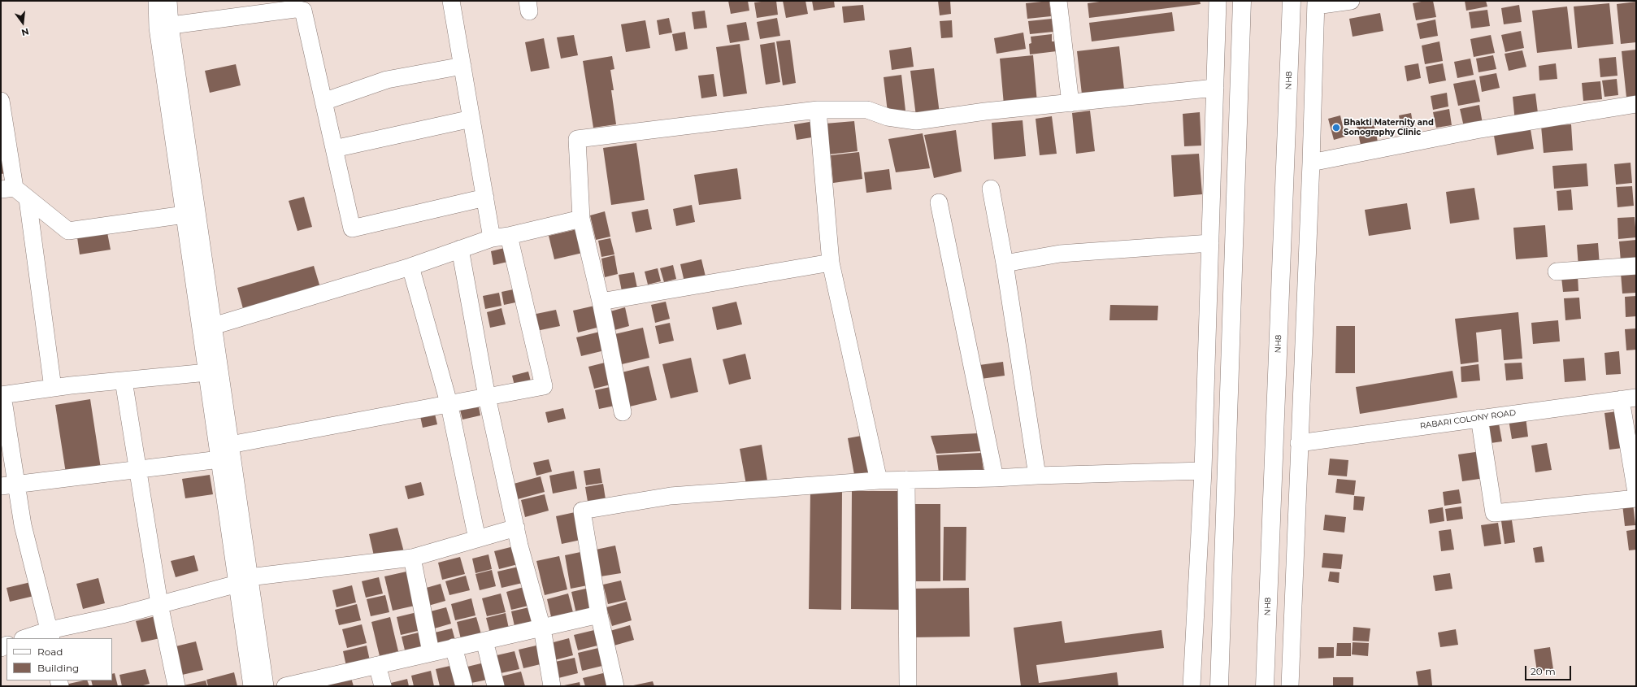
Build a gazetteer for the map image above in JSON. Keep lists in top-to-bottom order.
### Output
{
  "streets": {
    "main road": ["NH8"],
    "street": ["RABARI COLONY ROAD"]
  },
  "places": ["Bhakti Maternity and Sonography Clinic"],
  "legend": ["Road", "Building"],
  "scale_bar": "20 m",
  "north": "bottom"
}
